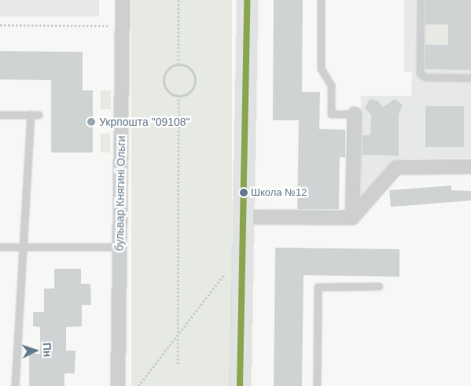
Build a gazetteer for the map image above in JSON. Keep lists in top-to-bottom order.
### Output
{
  "streets": {
    "street": ["бульвар Княгині Ольги"]
  },
  "places": ["Укрпошта \"09108\"", "Школа №12"],
  "north": "right"
}
